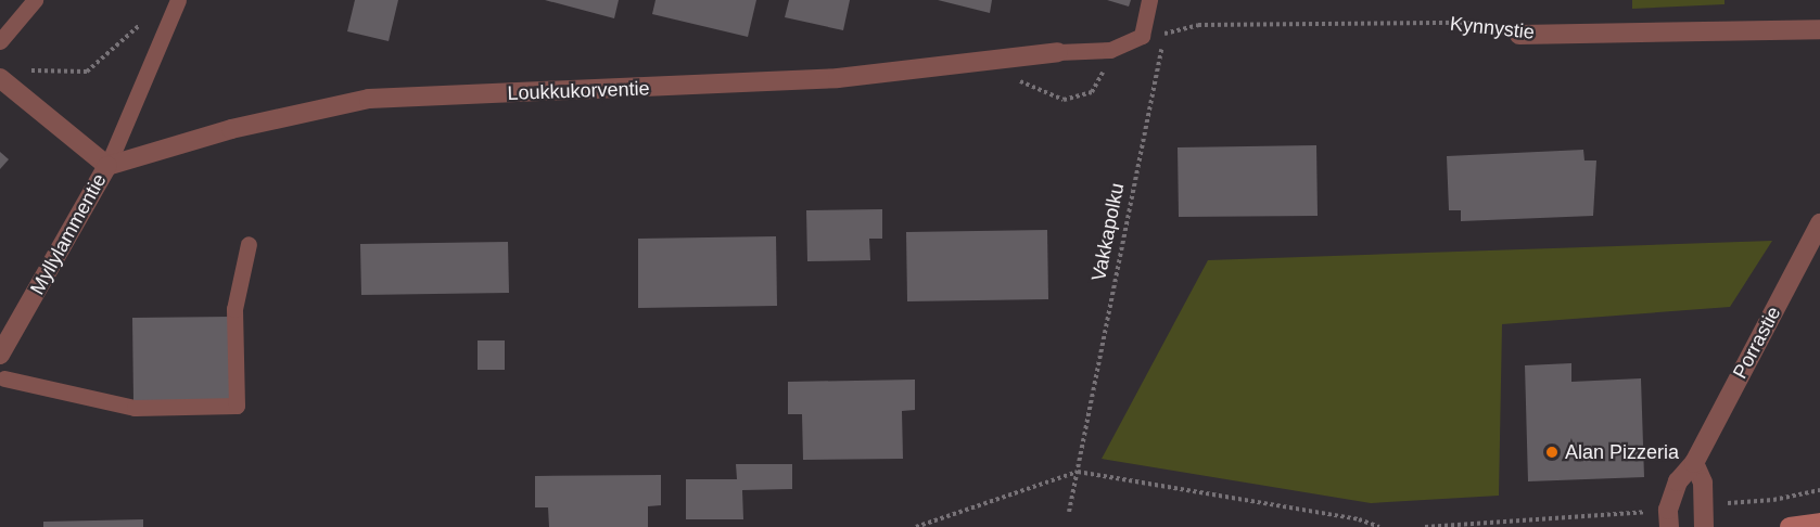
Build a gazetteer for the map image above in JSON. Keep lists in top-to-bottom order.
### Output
{
  "streets": {
    "street": [
      "Kynnystie",
      "Loukkukorventie",
      "Myllylammentie",
      "Porrastie"
    ],
    "path": ["Vakkapolku"]
  },
  "crossings": [
    ["Kynnystie", "Vakkapolku"],
    ["Loukkukorventie", "Myllylammentie"]
  ],
  "places": ["Alan Pizzeria"]
}
